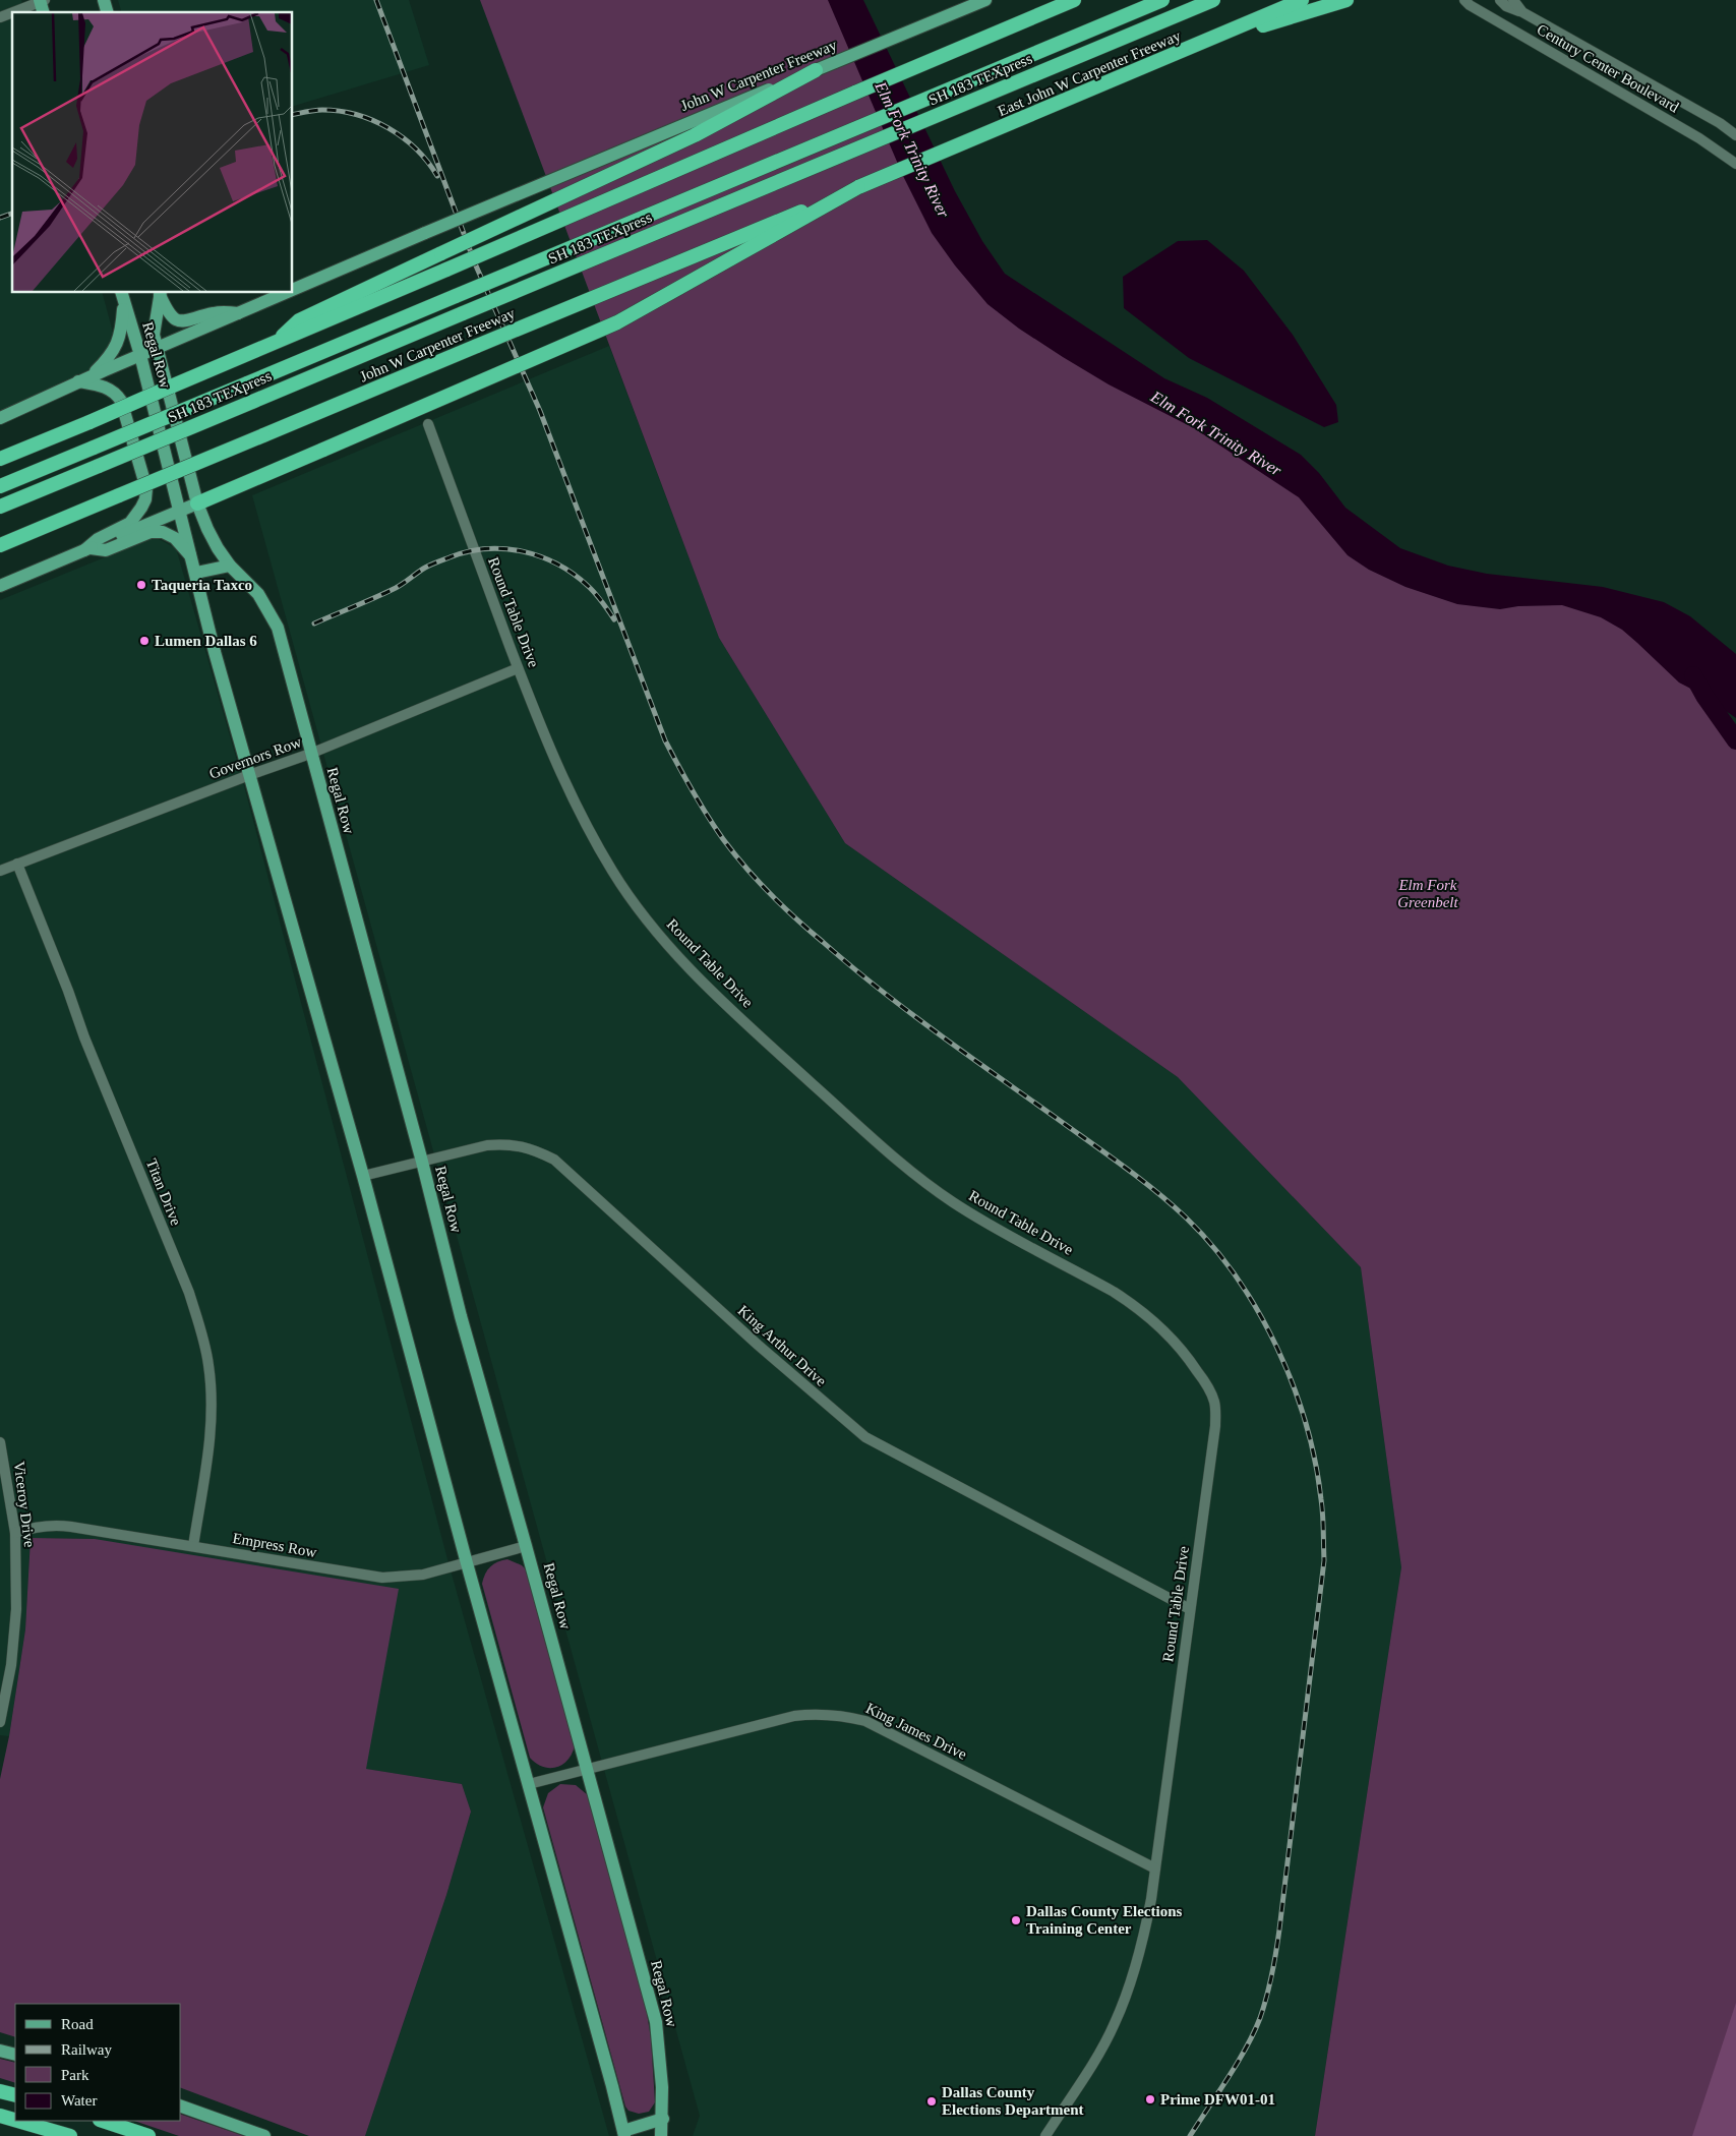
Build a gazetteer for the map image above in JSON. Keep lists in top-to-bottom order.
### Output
{
  "streets": {
    "highway": ["East John W Carpenter Freeway", "John W Carpenter Freeway", "SH 183 TEXpress"],
    "main road": ["Regal Row"],
    "street": [
      "Century Center Boulevard",
      "Round Table Drive",
      "Governors Row",
      "Titan Drive",
      "King Arthur Drive",
      "Viceroy Drive",
      "Empress Row",
      "King James Drive"
    ]
  },
  "crossings": [
    ["East John W Carpenter Freeway", "John W Carpenter Freeway"],
    ["John W Carpenter Freeway", "Regal Row"],
    ["Regal Row", "Governors Row"],
    ["Regal Row", "King Arthur Drive"],
    ["Regal Row", "Empress Row"],
    ["Regal Row", "King James Drive"],
    ["Round Table Drive", "Governors Row"],
    ["Round Table Drive", "King Arthur Drive"],
    ["Round Table Drive", "King James Drive"],
    ["Governors Row", "Titan Drive"],
    ["Titan Drive", "Empress Row"],
    ["Viceroy Drive", "Empress Row"]
  ],
  "water": ["Elm Fork Trinity River"],
  "parks": ["Elm Fork Greenbelt"],
  "places": [
    "Taqueria Taxco",
    "Lumen Dallas 6",
    "Dallas County Elections Training Center",
    "Prime DFW01-01",
    "Dallas County Elections Department"
  ],
  "legend": [
    "Road",
    "Railway",
    "Park",
    "Water"
  ]
}
